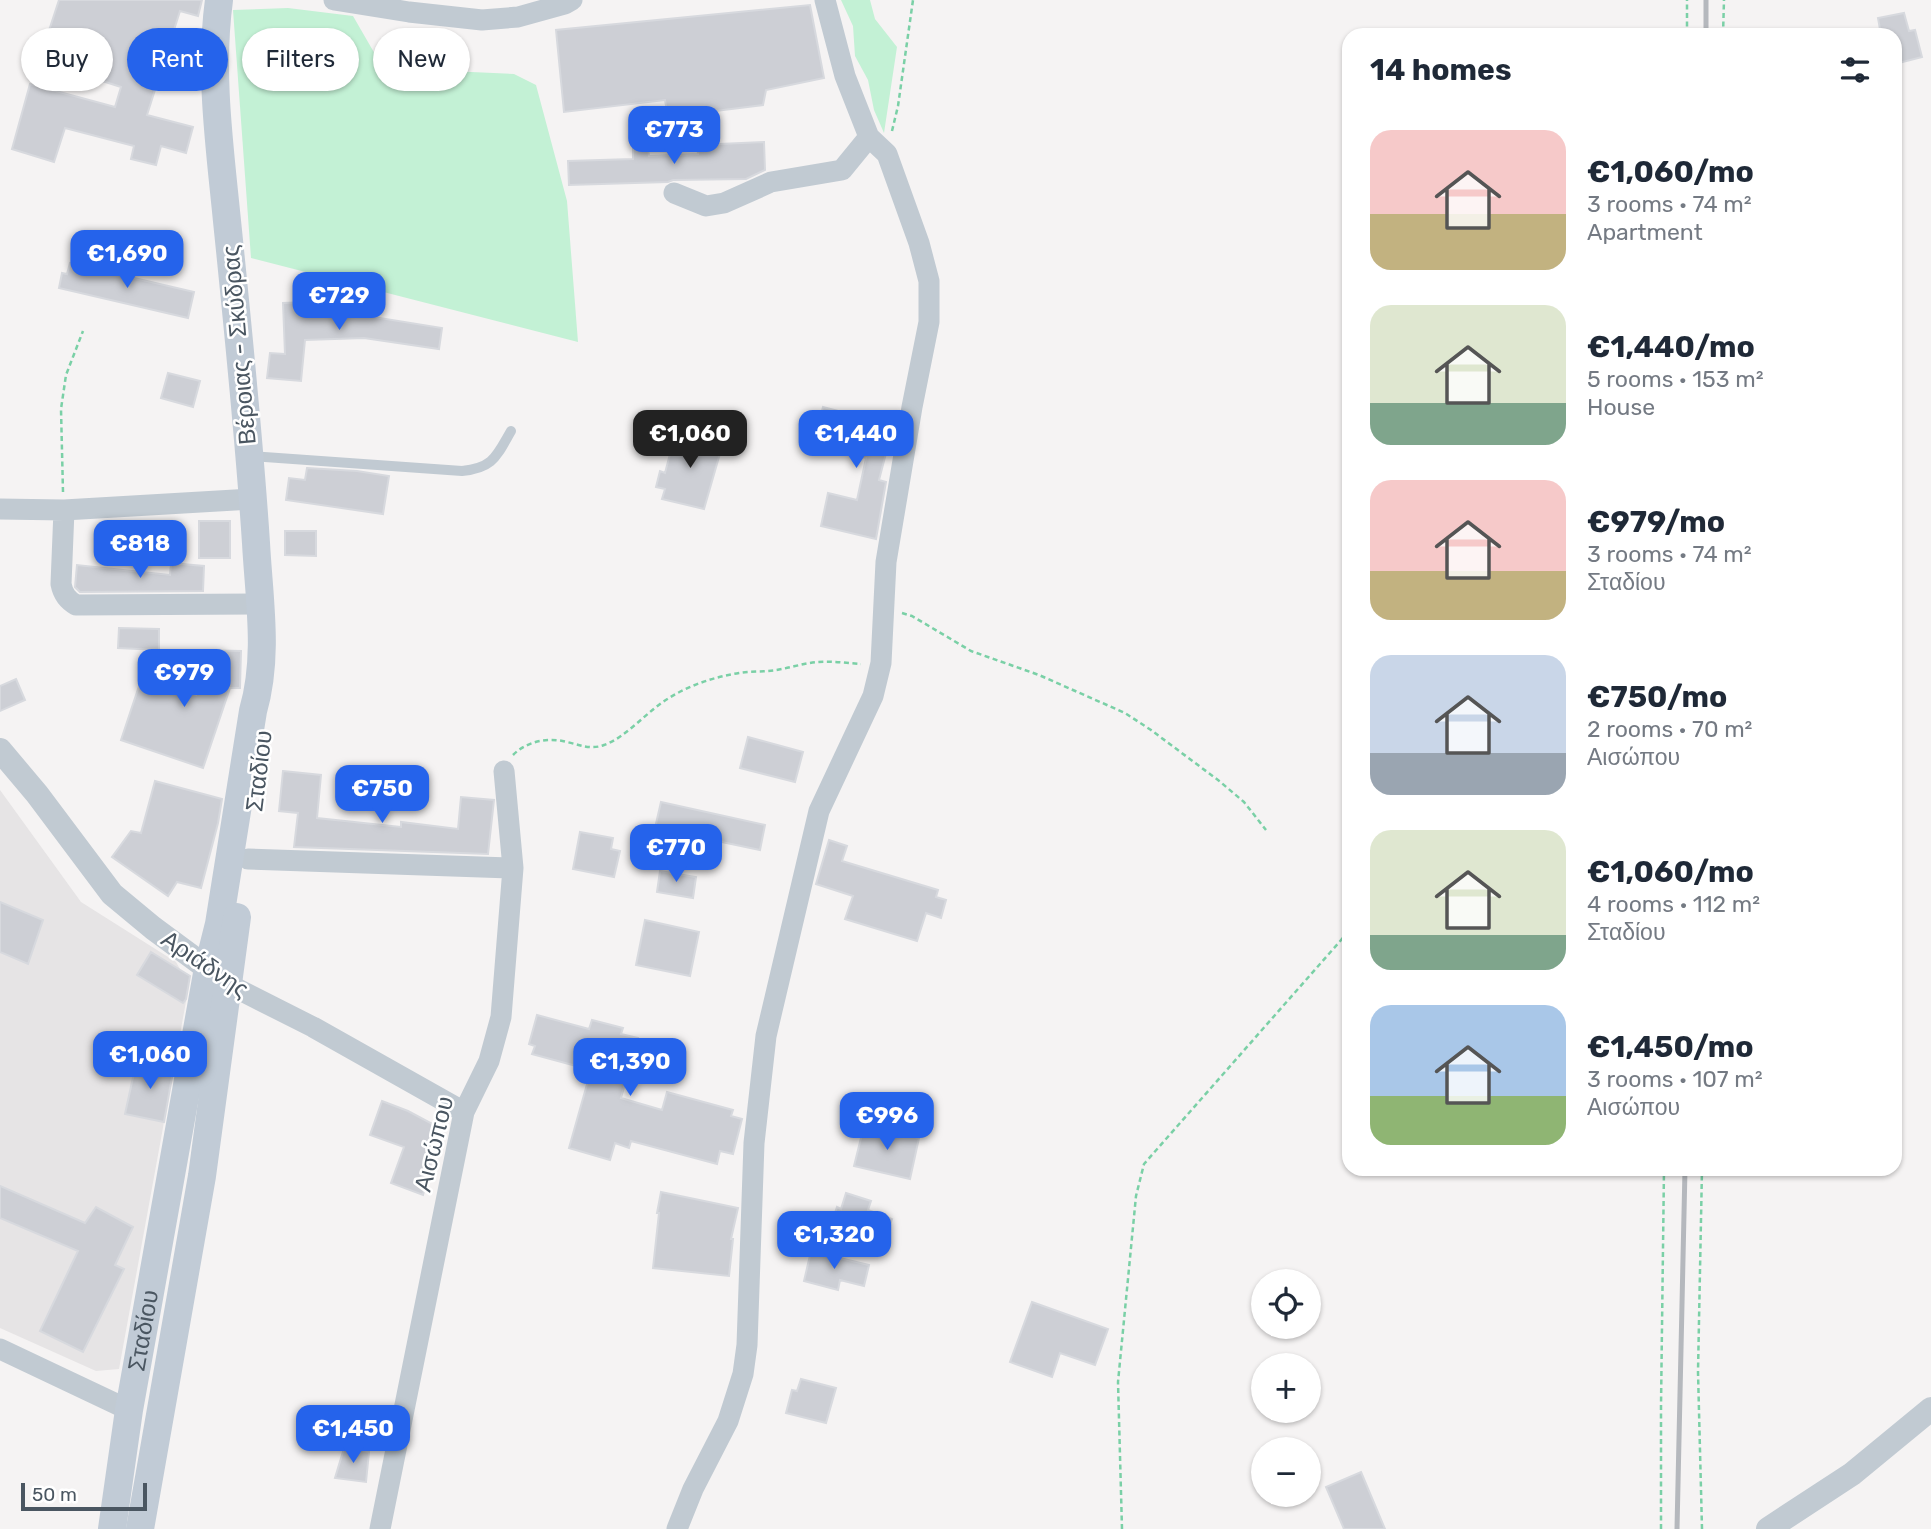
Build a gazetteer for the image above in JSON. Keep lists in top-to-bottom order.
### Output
{
  "streets": {
    "main road": ["Βέροιας - Σκύδρας", "Σταδίου"],
    "street": ["Αριάδνης", "Αισώπου"]
  },
  "crossings": [
    ["Βέροιας - Σκύδρας", "Σταδίου"],
    ["Σταδίου", "Αριάδνης"],
    ["Αριάδνης", "Αισώπου"]
  ],
  "scale_bar": "50 m",
  "page": {
    "chip": [
      "Buy",
      "Rent",
      "Filters",
      "New"
    ],
    "heading": "14 homes",
    "price": [
      "€773",
      "€1,690",
      "€729",
      "€1,060",
      "€1,440",
      "€818",
      "€979",
      "€750",
      "€770",
      "€1,060",
      "€1,390",
      "€996",
      "€1,320",
      "€1,450"
    ],
    "list": [
      {
        "name": "€1,060/mo",
        "note": "3 rooms · 74 m² · Apartment"
      },
      {
        "name": "€1,440/mo",
        "note": "5 rooms · 153 m² · House"
      },
      {
        "name": "€979/mo",
        "note": "3 rooms · 74 m² · Σταδίου"
      },
      {
        "name": "€750/mo",
        "note": "2 rooms · 70 m² · Αισώπου"
      },
      {
        "name": "€1,060/mo",
        "note": "4 rooms · 112 m² · Σταδίου"
      },
      {
        "name": "€1,450/mo",
        "note": "3 rooms · 107 m² · Αισώπου"
      }
    ],
    "map_buttons": ["+", "−"],
    "scale": "50 m"
  }
}
